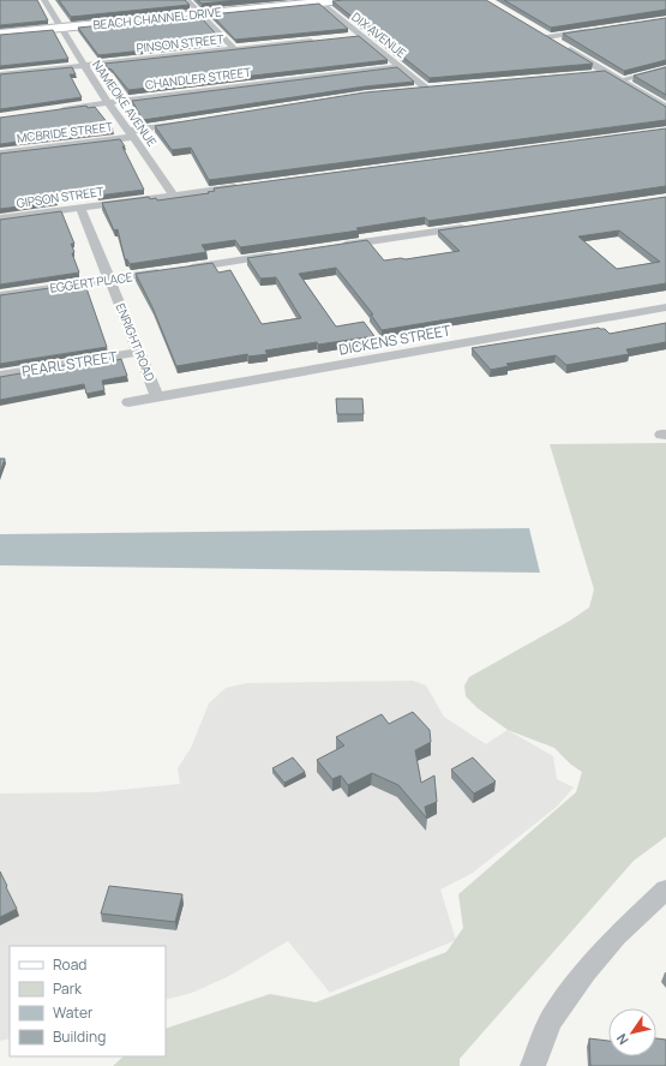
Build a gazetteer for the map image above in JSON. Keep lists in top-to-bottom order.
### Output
{
  "streets": {
    "main road": ["BEACH CHANNEL DRIVE"],
    "street": [
      "DIX AVENUE",
      "PINSON STREET",
      "CHANDLER STREET",
      "NAMEOKE AVENUE",
      "MCBRIDE STREET",
      "GIPSON STREET",
      "EGGERT PLACE",
      "DICKENS STREET",
      "ENRIGHT ROAD",
      "PEARL STREET"
    ]
  },
  "crossings": [
    ["BEACH CHANNEL DRIVE", "DIX AVENUE"],
    ["BEACH CHANNEL DRIVE", "NAMEOKE AVENUE"],
    ["DIX AVENUE", "CHANDLER STREET"],
    ["PINSON STREET", "NAMEOKE AVENUE"],
    ["CHANDLER STREET", "NAMEOKE AVENUE"],
    ["NAMEOKE AVENUE", "MCBRIDE STREET"],
    ["NAMEOKE AVENUE", "GIPSON STREET"],
    ["GIPSON STREET", "ENRIGHT ROAD"],
    ["EGGERT PLACE", "ENRIGHT ROAD"],
    ["DICKENS STREET", "ENRIGHT ROAD"],
    ["ENRIGHT ROAD", "PEARL STREET"]
  ],
  "legend": [
    "Road",
    "Park",
    "Water",
    "Building"
  ],
  "north": "bottom left"
}
